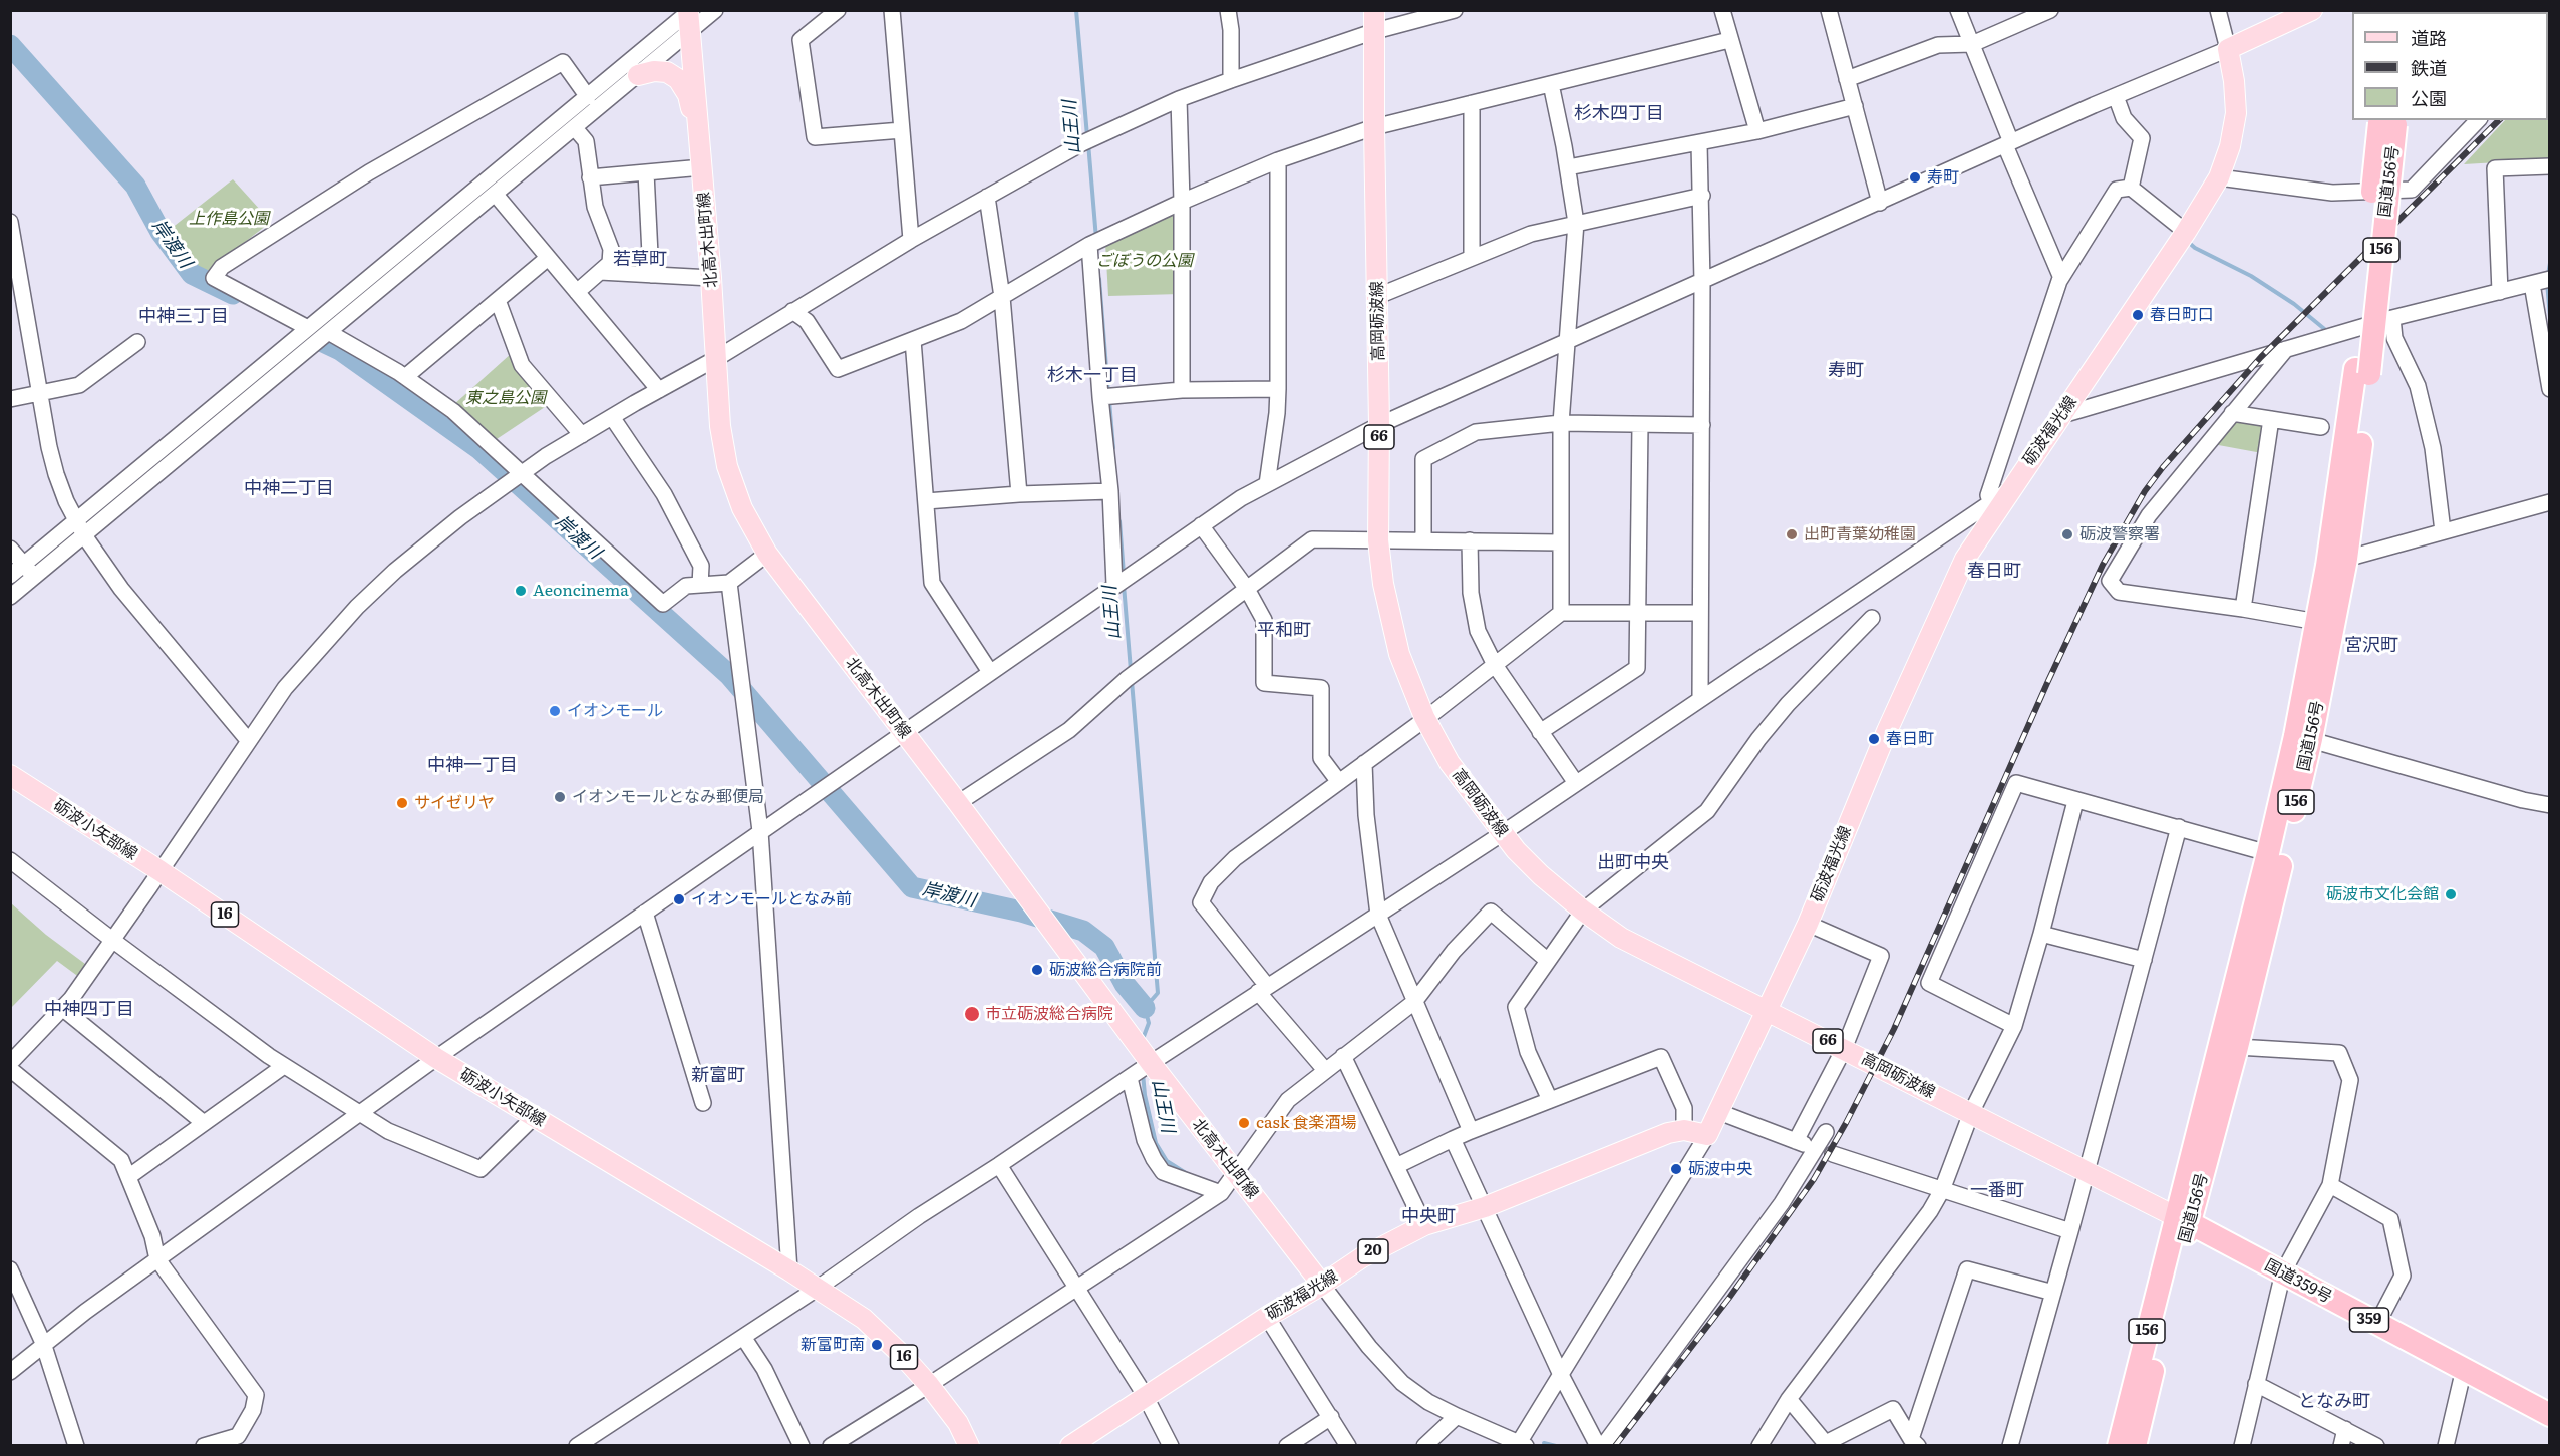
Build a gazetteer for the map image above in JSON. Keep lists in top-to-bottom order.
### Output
{
  "streets": {
    "highway": [
      "国道156号",
      "156",
      "国道359号",
      "359"
    ],
    "main road": [
      "北高木出町線",
      "高岡砺波線",
      "砺波福光線",
      "66",
      "砺波小矢部線",
      "16",
      "20"
    ]
  },
  "crossings": [
    ["国道156号", "高岡砺波線"],
    ["国道156号", "国道359号"],
    ["北高木出町線", "砺波福光線"],
    ["高岡砺波線", "砺波福光線"],
    ["高岡砺波線", "国道359号"]
  ],
  "districts": [
    "杉木四丁目",
    "若草町",
    "中神三丁目",
    "寿町",
    "杉木一丁目",
    "中神二丁目",
    "春日町",
    "平和町",
    "宮沢町",
    "中神一丁目",
    "出町中央",
    "中神四丁目",
    "新富町",
    "一番町",
    "中央町",
    "となみ町"
  ],
  "water": ["山王川", "岸渡川"],
  "parks": ["上作島公園", "ごぼうの公園", "東之島公園"],
  "places": [
    "寿町",
    "春日町口",
    "出町青葉幼稚園",
    "砺波警察署",
    "Aeoncinema",
    "イオンモール",
    "春日町",
    "イオンモールとなみ郵便局",
    "サイゼリヤ",
    "砺波市文化会館",
    "イオンモールとなみ前",
    "砺波総合病院前",
    "市立砺波総合病院",
    "cask 食楽酒場",
    "砺波中央",
    "新富町南"
  ],
  "legend": ["道路", "鉄道", "公園"]
}
